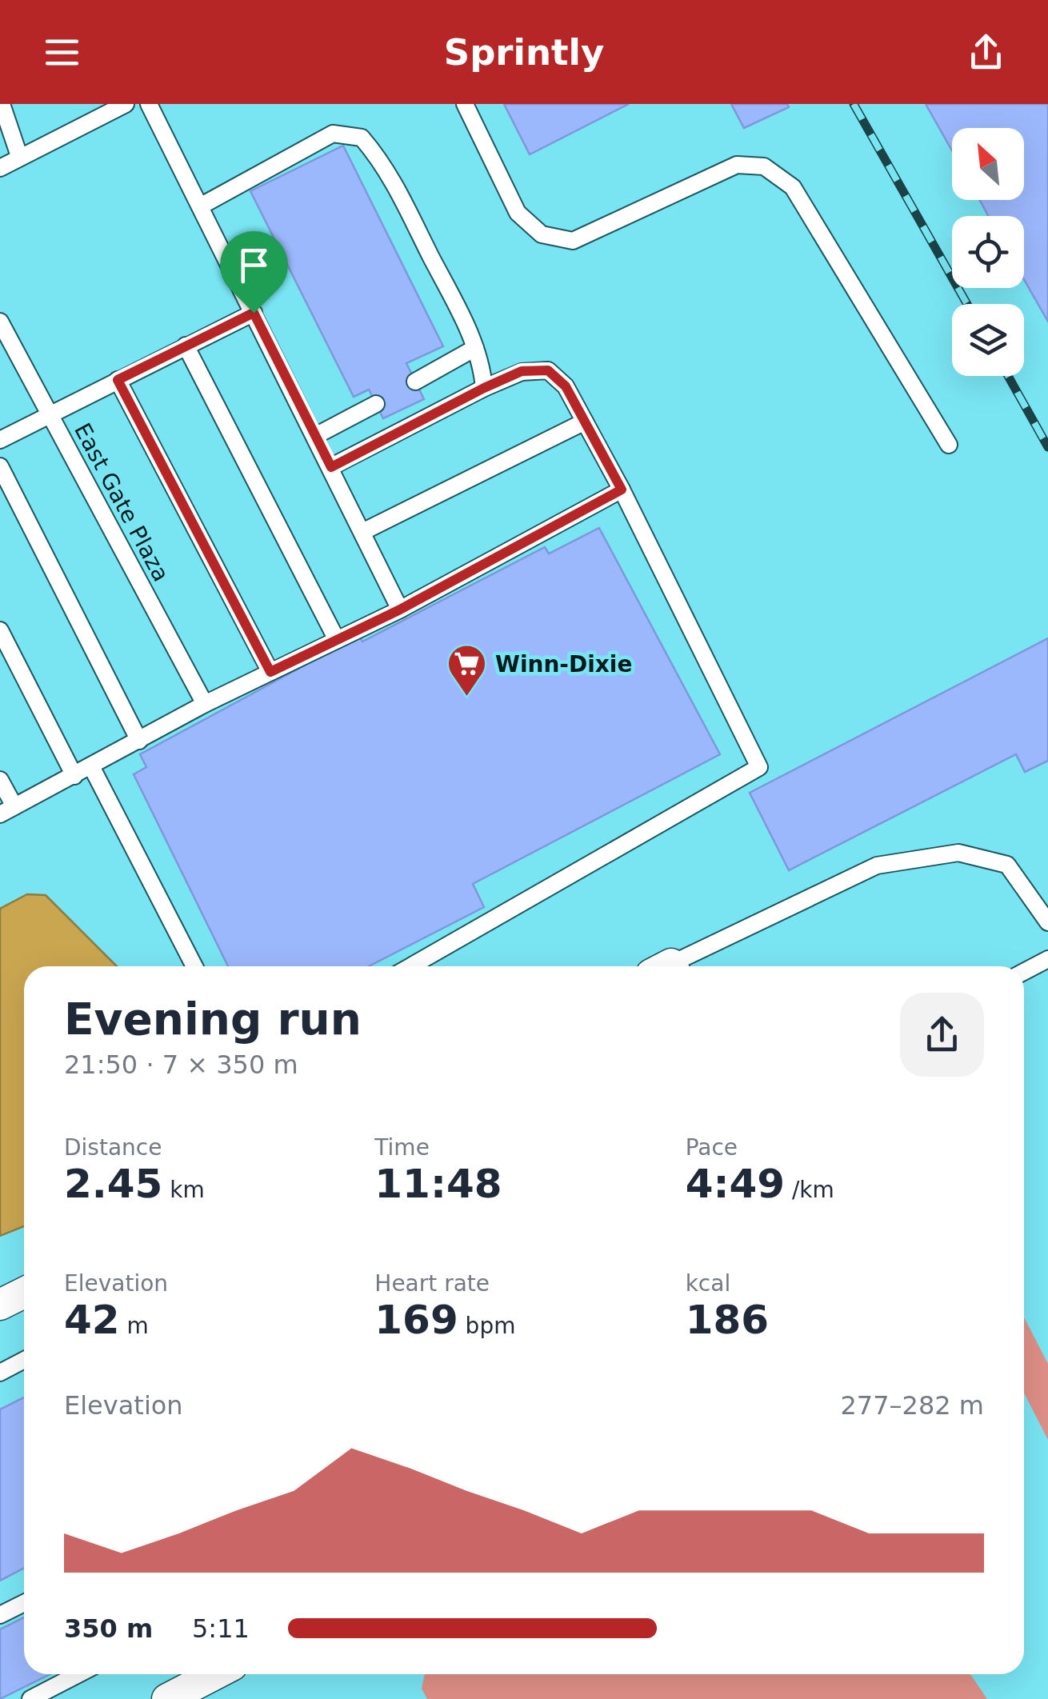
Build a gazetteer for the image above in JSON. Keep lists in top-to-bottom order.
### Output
{
  "streets": {
    "lane": ["East Gate Plaza"]
  },
  "places": {
    "supermarket": ["Winn-Dixie"]
  },
  "north": "top left",
  "page": {
    "header": "Sprintly",
    "heading": ["Evening run", "21:50 · 7 × 350 m"],
    "stats": [
      ["Distance", "2.45 km"],
      ["Time", "11:48"],
      ["Pace", "4:49 /km"],
      ["Elevation", "42 m"],
      ["Heart rate", "169 bpm"],
      ["kcal", "186"]
    ],
    "chart": ["Elevation", "277–282 m"],
    "list": [
      {
        "name": "350 m",
        "note": "5:11"
      }
    ]
  }
}
